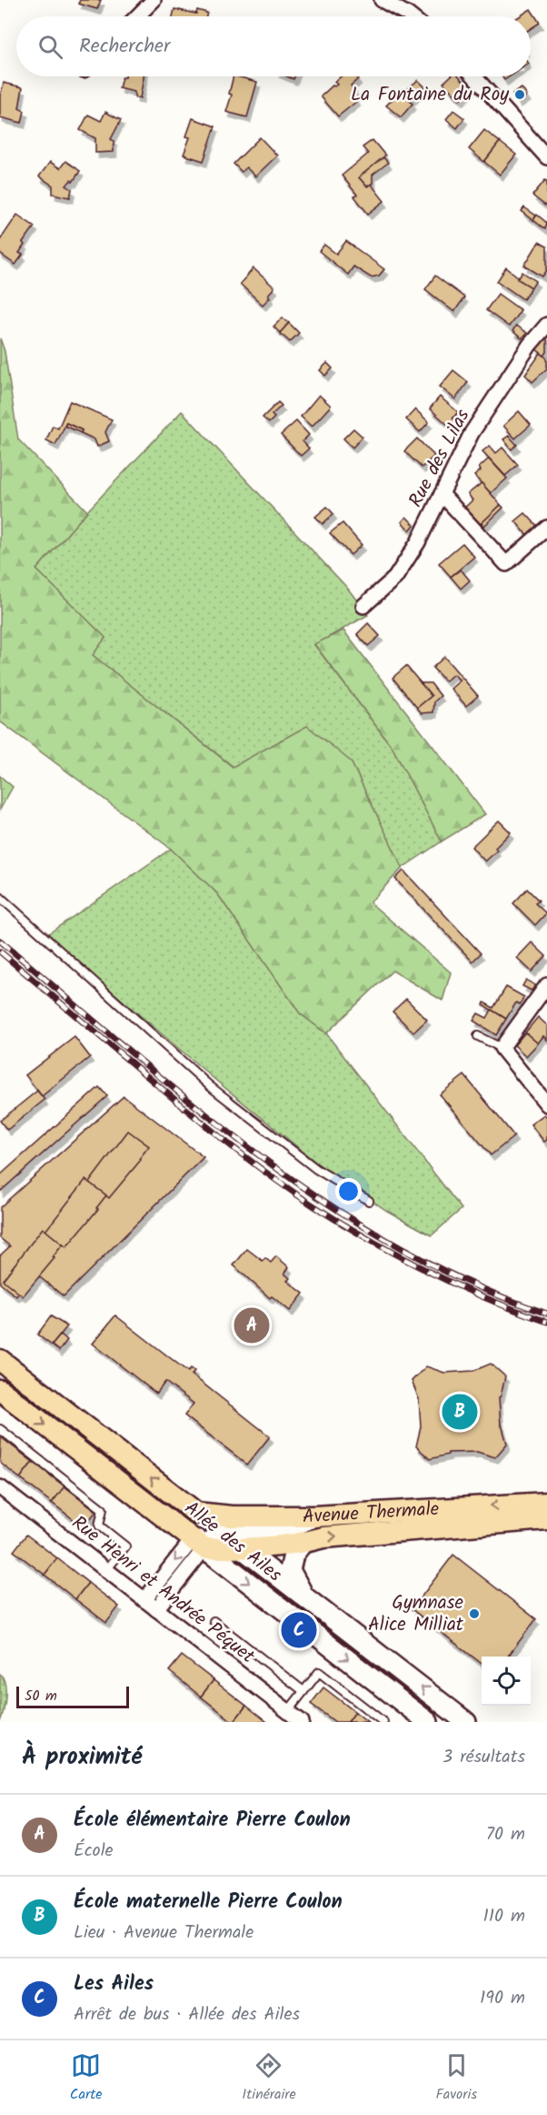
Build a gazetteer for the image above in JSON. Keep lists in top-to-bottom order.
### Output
{
  "streets": {
    "main road": ["Avenue Thermale", "Allée des Ailes"],
    "street": ["Rue des Lilas", "Rue Henri et Andrée Péquet"]
  },
  "crossings": [
    ["Avenue Thermale", "Allée des Ailes"]
  ],
  "places": ["La Fontaine du Roy", "Gymnase Alice Milliat"],
  "scale_bar": "50 m",
  "page": {
    "search": "Rechercher",
    "pins": ["A", "B", "C"],
    "scale": "50 m",
    "heading": ["À proximité", "3 résultats"],
    "list": [
      {
        "mark": "A",
        "name": "École élémentaire Pierre Coulon",
        "note": "École",
        "value": "70 m"
      },
      {
        "mark": "B",
        "name": "École maternelle Pierre Coulon",
        "note": "Lieu · Avenue Thermale",
        "value": "110 m"
      },
      {
        "mark": "C",
        "name": "Les Ailes",
        "note": "Arrêt de bus · Allée des Ailes",
        "value": "190 m"
      }
    ],
    "nav": ["Carte", "Itinéraire", "Favoris"]
  }
}
